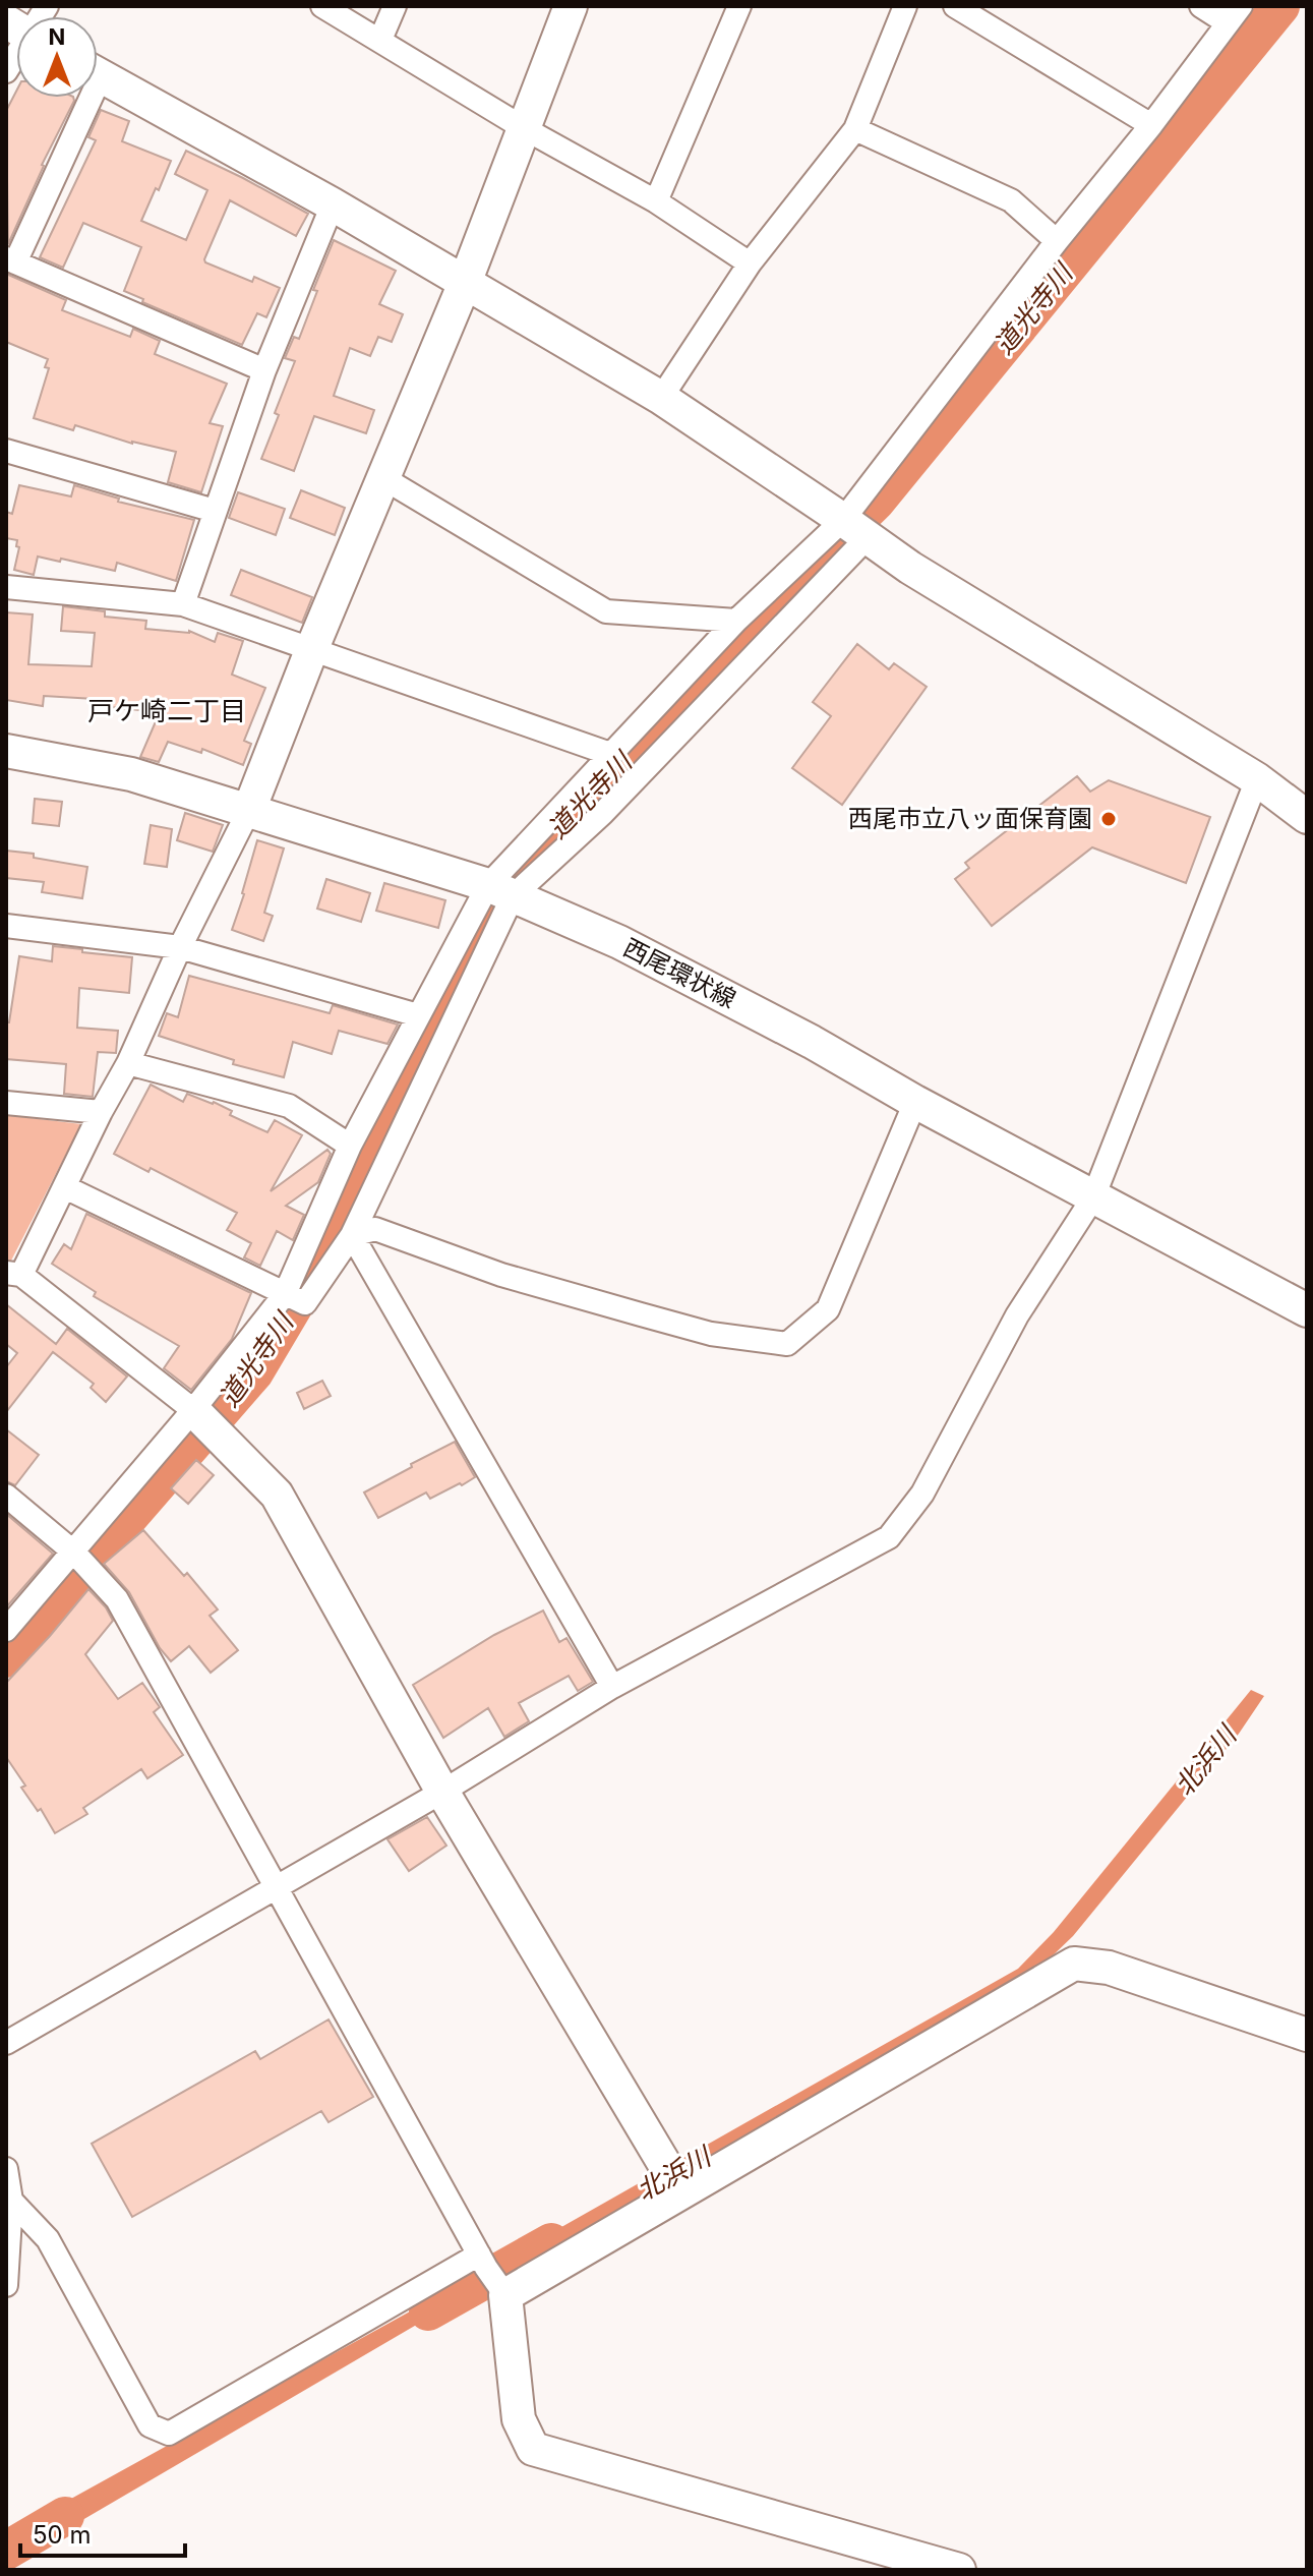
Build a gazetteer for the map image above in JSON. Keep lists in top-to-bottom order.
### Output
{
  "streets": {
    "street": ["西尾環状線"]
  },
  "districts": ["戸ケ崎二丁目"],
  "water": ["道光寺川", "北浜川"],
  "places": ["西尾市立八ッ面保育園"],
  "scale_bar": "50 m",
  "north": "top"
}
